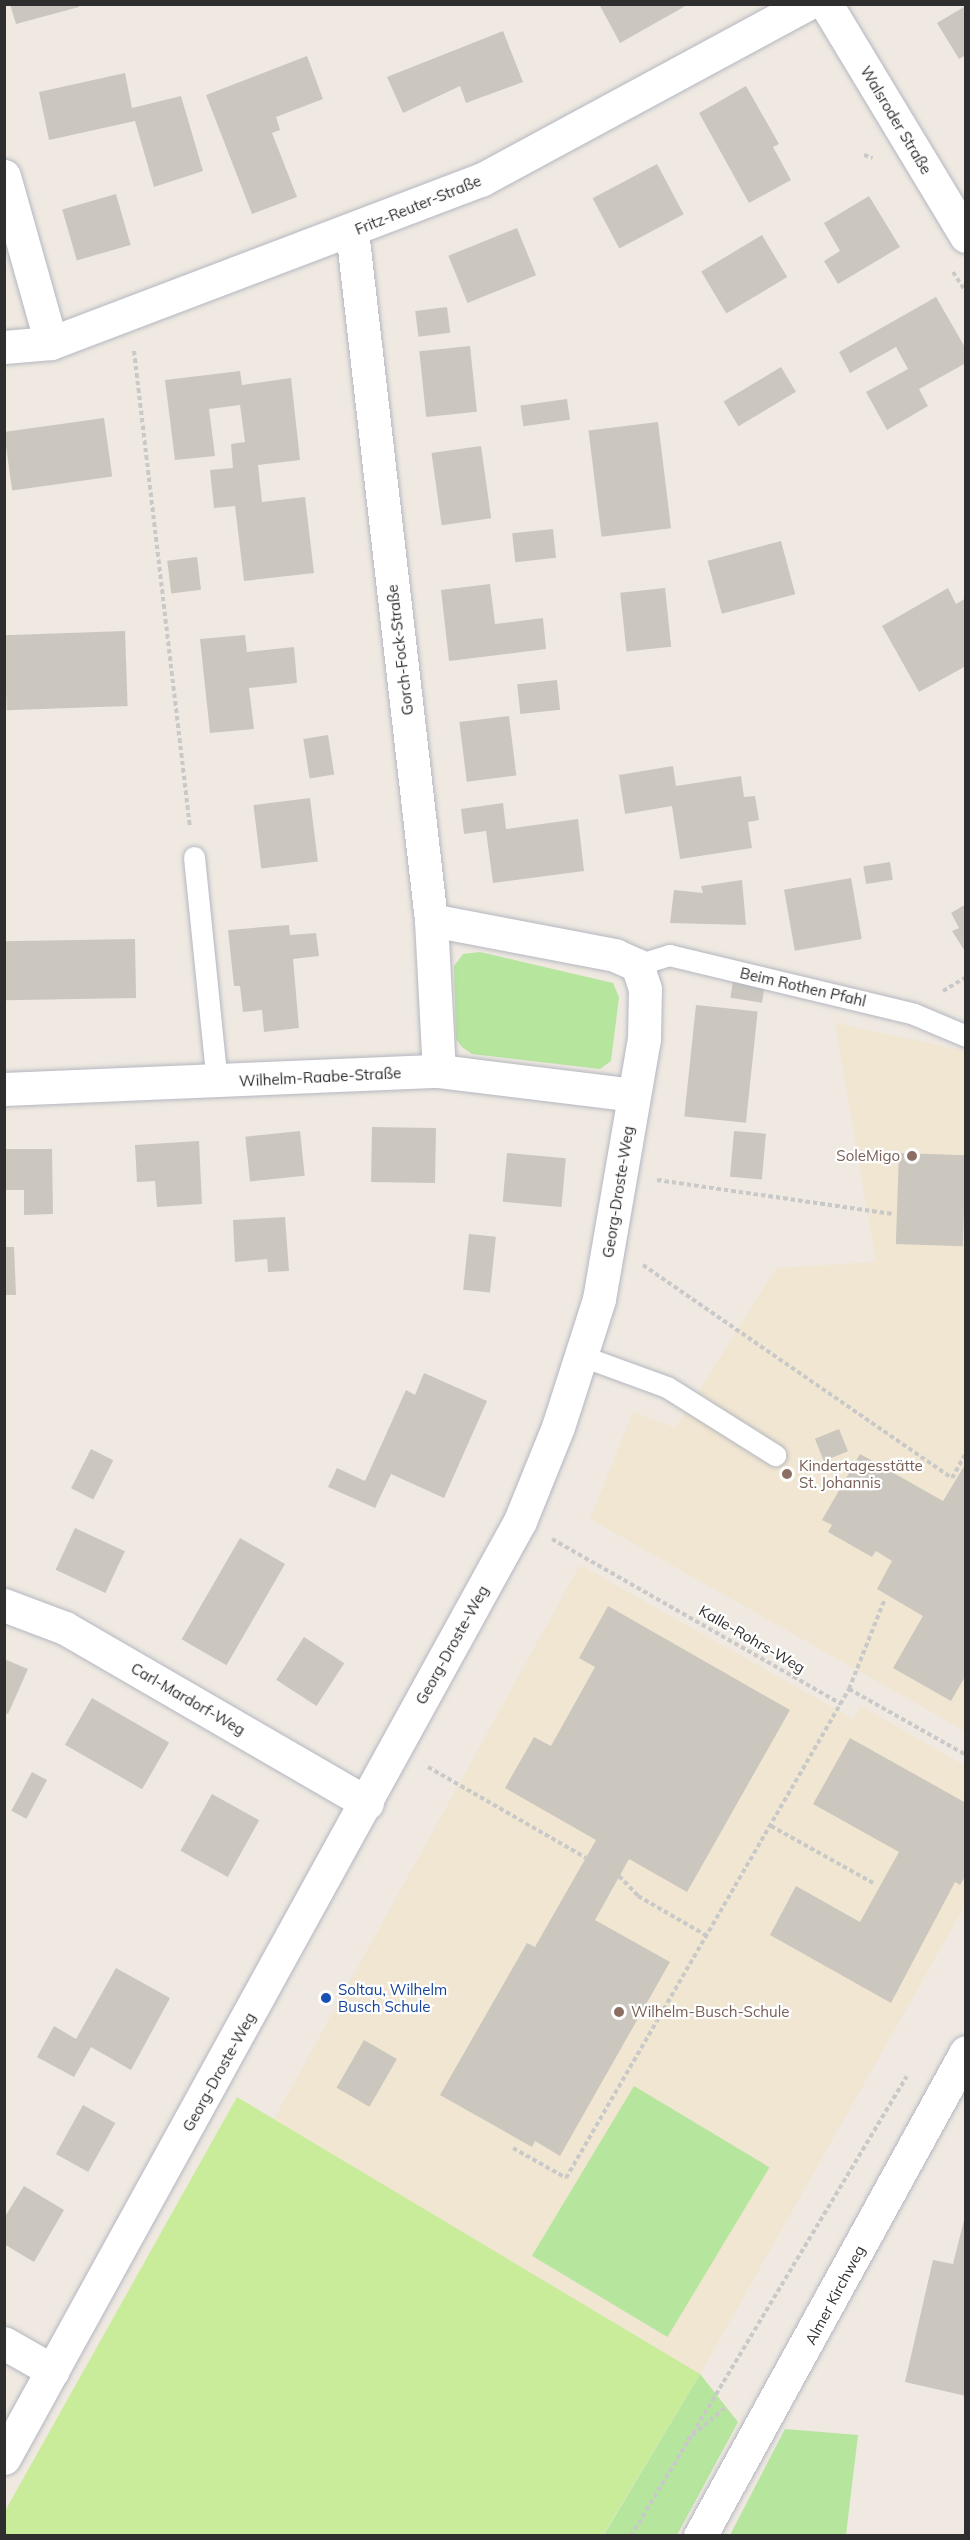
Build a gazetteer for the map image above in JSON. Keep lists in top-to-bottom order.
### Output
{
  "streets": {
    "street": [
      "Walsroder Straße",
      "Fritz-Reuter-Straße",
      "Gorch-Fock-Straße",
      "Wilhelm-Raabe-Straße",
      "Georg-Droste-Weg",
      "Carl-Mardorf-Weg",
      "Almer Kirchweg"
    ],
    "lane": ["Beim Rothen Pfahl"],
    "path": ["Kalle-Rohrs-Weg"]
  },
  "crossings": [
    ["Fritz-Reuter-Straße", "Gorch-Fock-Straße"],
    ["Gorch-Fock-Straße", "Wilhelm-Raabe-Straße"],
    ["Beim Rothen Pfahl", "Georg-Droste-Weg"],
    ["Wilhelm-Raabe-Straße", "Georg-Droste-Weg"],
    ["Georg-Droste-Weg", "Kalle-Rohrs-Weg"],
    ["Georg-Droste-Weg", "Carl-Mardorf-Weg"]
  ],
  "places": [
    "SoleMigo",
    "Kindertagesstätte St. Johannis",
    "Soltau, Wilhelm Busch Schule",
    "Wilhelm-Busch-Schule"
  ]
}
